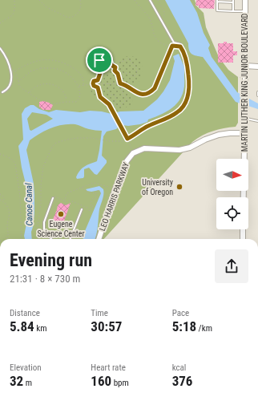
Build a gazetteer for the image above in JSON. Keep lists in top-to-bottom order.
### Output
{
  "streets": {
    "main road": ["MARTIN LUTHER KING JUNIOR BOULEVARD", "LEO HARRIS PARKWAY"]
  },
  "crossings": [
    ["MARTIN LUTHER KING JUNIOR BOULEVARD", "LEO HARRIS PARKWAY"]
  ],
  "water": ["Canoe Canal"],
  "places": ["University of Oregon", "Eugene Science Center"],
  "north": "right",
  "page": {
    "heading": ["Evening run", "21:31 · 8 × 730 m"],
    "stats": [
      ["Distance", "5.84 km"],
      ["Time", "30:57"],
      ["Pace", "5:18 /km"],
      ["Elevation", "32 m"],
      ["Heart rate", "160 bpm"],
      ["kcal", "376"]
    ]
  }
}
